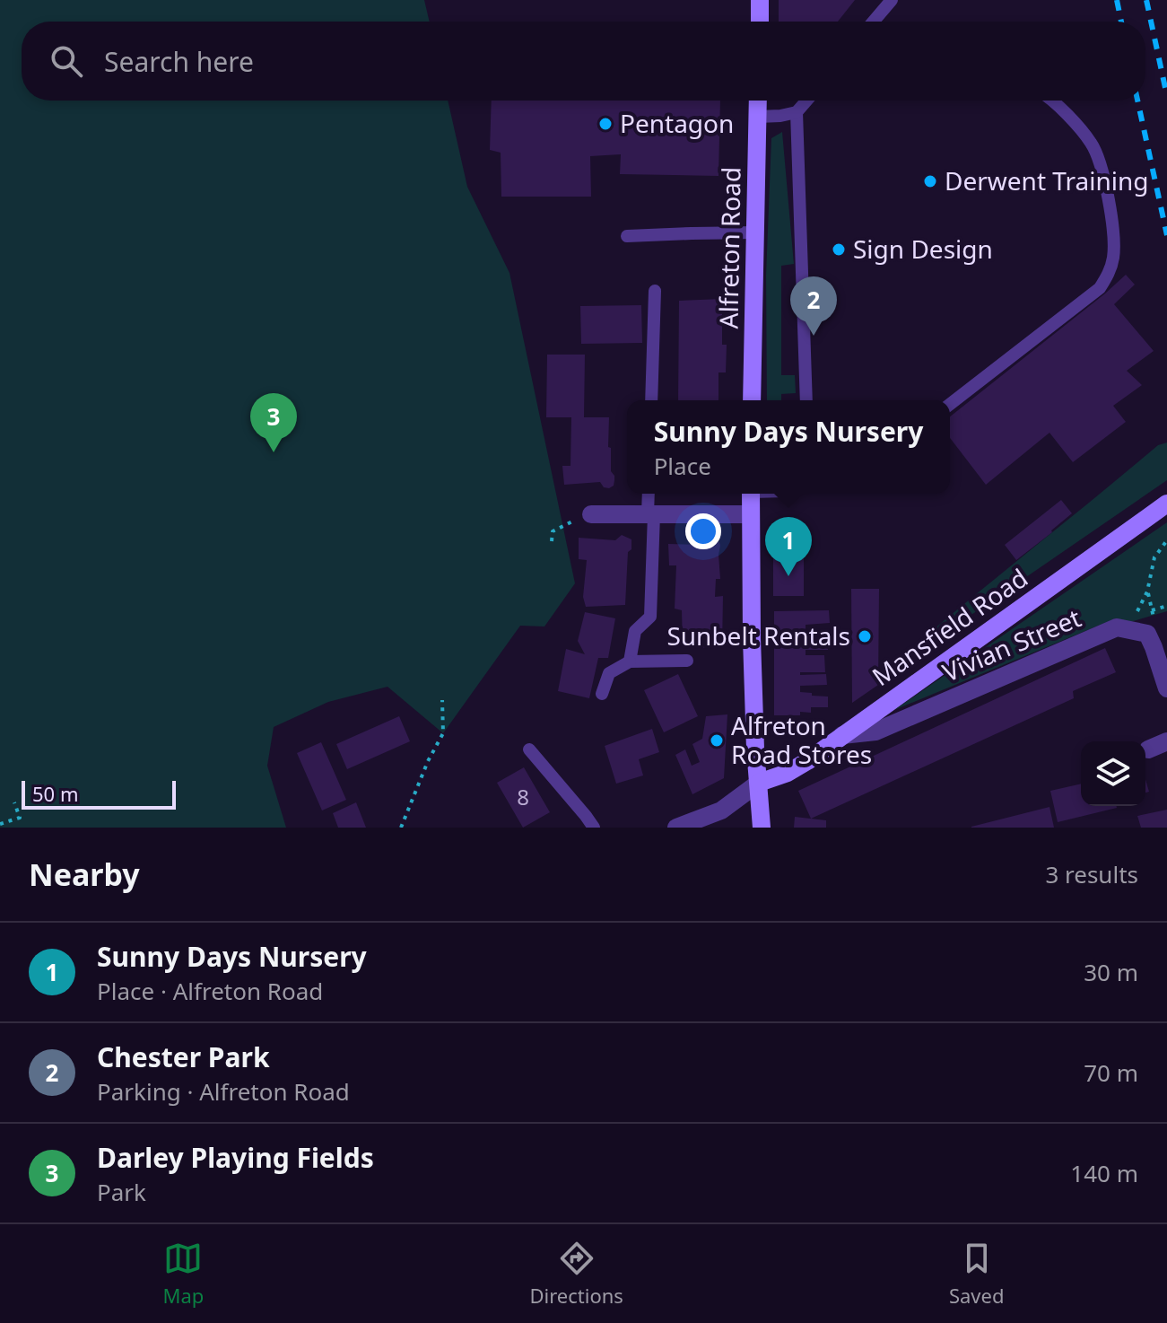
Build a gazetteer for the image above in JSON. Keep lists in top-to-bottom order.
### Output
{
  "streets": {
    "street": ["Alfreton Road", "Mansfield Road", "Vivian Street"]
  },
  "crossings": [
    ["Mansfield Road", "Vivian Street"]
  ],
  "places": [
    "Pentagon",
    "Derwent Training",
    "Sign Design",
    "Sunbelt Rentals",
    "Alfreton Road Stores"
  ],
  "house_numbers": ["8"],
  "scale_bar": "50 m",
  "page": {
    "search": "Search here",
    "pins": ["2", "3", "1"],
    "popup": ["Sunny Days Nursery", "Place"],
    "scale": "50 m",
    "heading": ["Nearby", "3 results"],
    "list": [
      {
        "mark": "1",
        "name": "Sunny Days Nursery",
        "note": "Place · Alfreton Road",
        "value": "30 m"
      },
      {
        "mark": "2",
        "name": "Chester Park",
        "note": "Parking · Alfreton Road",
        "value": "70 m"
      },
      {
        "mark": "3",
        "name": "Darley Playing Fields",
        "note": "Park",
        "value": "140 m"
      }
    ],
    "nav": ["Map", "Directions", "Saved"]
  }
}
